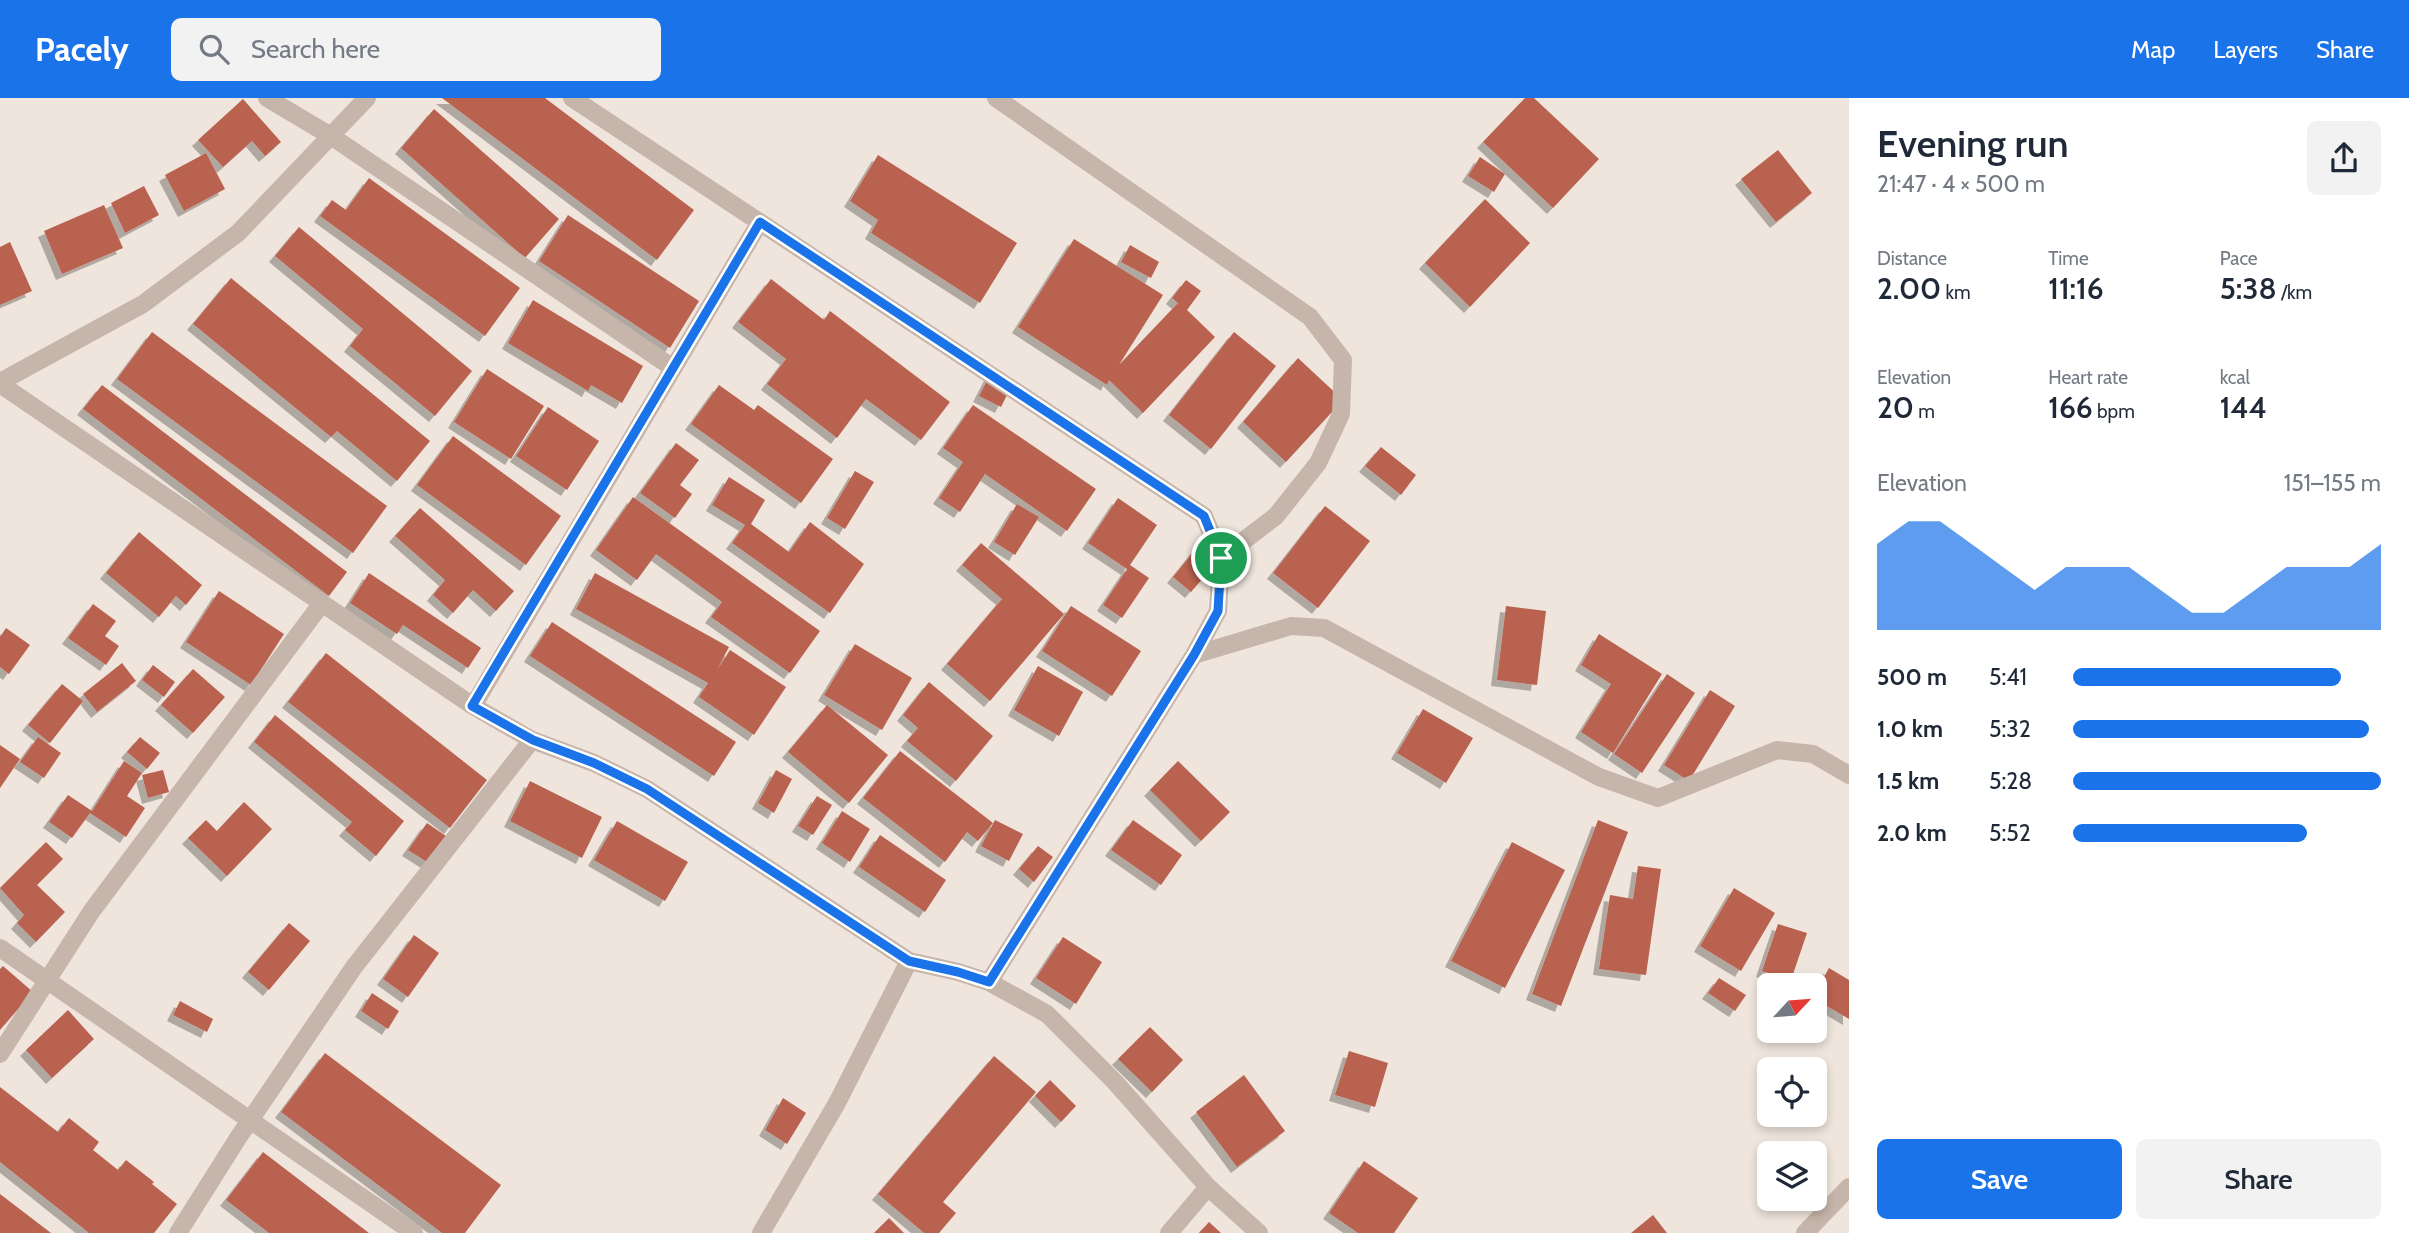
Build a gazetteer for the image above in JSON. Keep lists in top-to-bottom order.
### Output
{
  "north": "top right",
  "page": {
    "header": "Pacely",
    "search": "Search here",
    "nav": ["Map", "Layers", "Share"],
    "heading": ["Evening run", "21:47 · 4 × 500 m"],
    "stats": [
      ["Distance", "2.00 km"],
      ["Time", "11:16"],
      ["Pace", "5:38 /km"],
      ["Elevation", "20 m"],
      ["Heart rate", "166 bpm"],
      ["kcal", "144"]
    ],
    "chart": ["Elevation", "151–155 m"],
    "list": [
      {
        "name": "500 m",
        "note": "5:41"
      },
      {
        "name": "1.0 km",
        "note": "5:32"
      },
      {
        "name": "1.5 km",
        "note": "5:28"
      },
      {
        "name": "2.0 km",
        "note": "5:52"
      }
    ],
    "buttons": ["Save", "Share"]
  }
}
